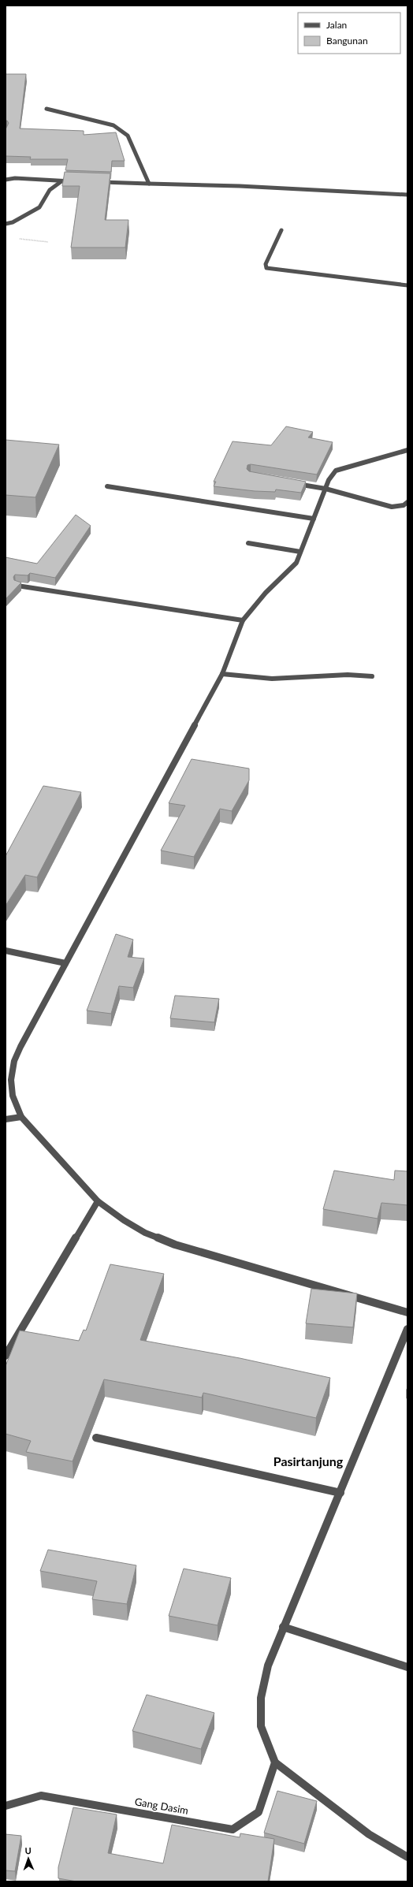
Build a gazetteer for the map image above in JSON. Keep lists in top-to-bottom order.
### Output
{
  "streets": {
    "street": ["Gang Dasim"]
  },
  "districts": ["Pasirtanjung"],
  "legend": ["Jalan", "Bangunan"],
  "north": "top"
}
